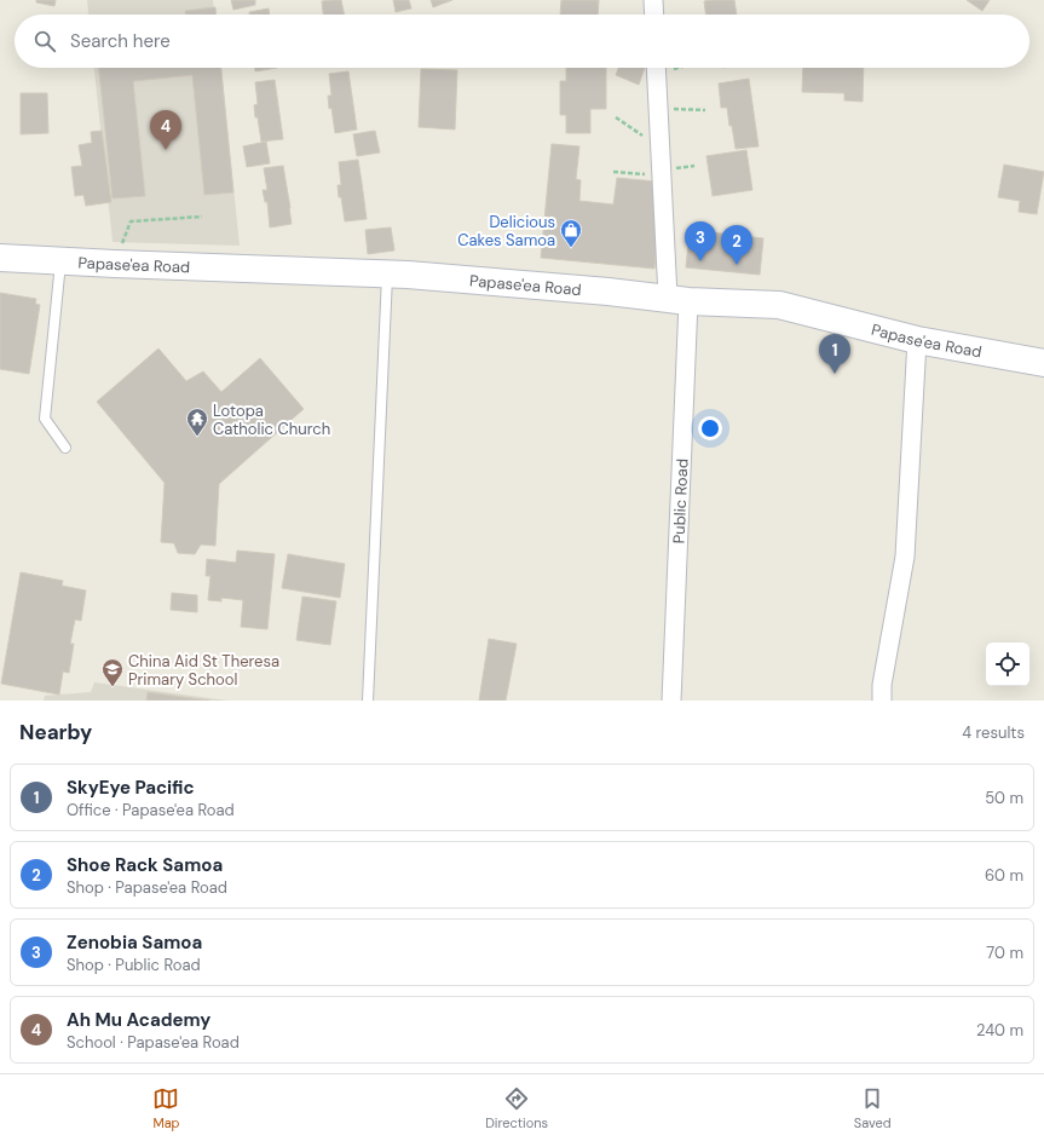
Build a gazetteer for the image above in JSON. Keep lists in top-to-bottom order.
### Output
{
  "streets": {
    "main road": ["Papase'ea Road"],
    "street": ["Public Road"]
  },
  "crossings": [
    ["Papase'ea Road", "Public Road"]
  ],
  "places": {
    "shop": ["Delicious Cakes Samoa"],
    "temple": ["Lotopa Catholic Church"],
    "school or university": ["China Aid St Theresa Primary School"]
  },
  "page": {
    "search": "Search here",
    "pins": [
      "4",
      "3",
      "2",
      "1"
    ],
    "heading": ["Nearby", "4 results"],
    "list": [
      {
        "mark": "1",
        "name": "SkyEye Pacific",
        "note": "Office · Papase'ea Road",
        "value": "50 m"
      },
      {
        "mark": "2",
        "name": "Shoe Rack Samoa",
        "note": "Shop · Papase'ea Road",
        "value": "60 m"
      },
      {
        "mark": "3",
        "name": "Zenobia Samoa",
        "note": "Shop · Public Road",
        "value": "70 m"
      },
      {
        "mark": "4",
        "name": "Ah Mu Academy",
        "note": "School · Papase'ea Road",
        "value": "240 m"
      }
    ],
    "nav": ["Map", "Directions", "Saved"]
  }
}
